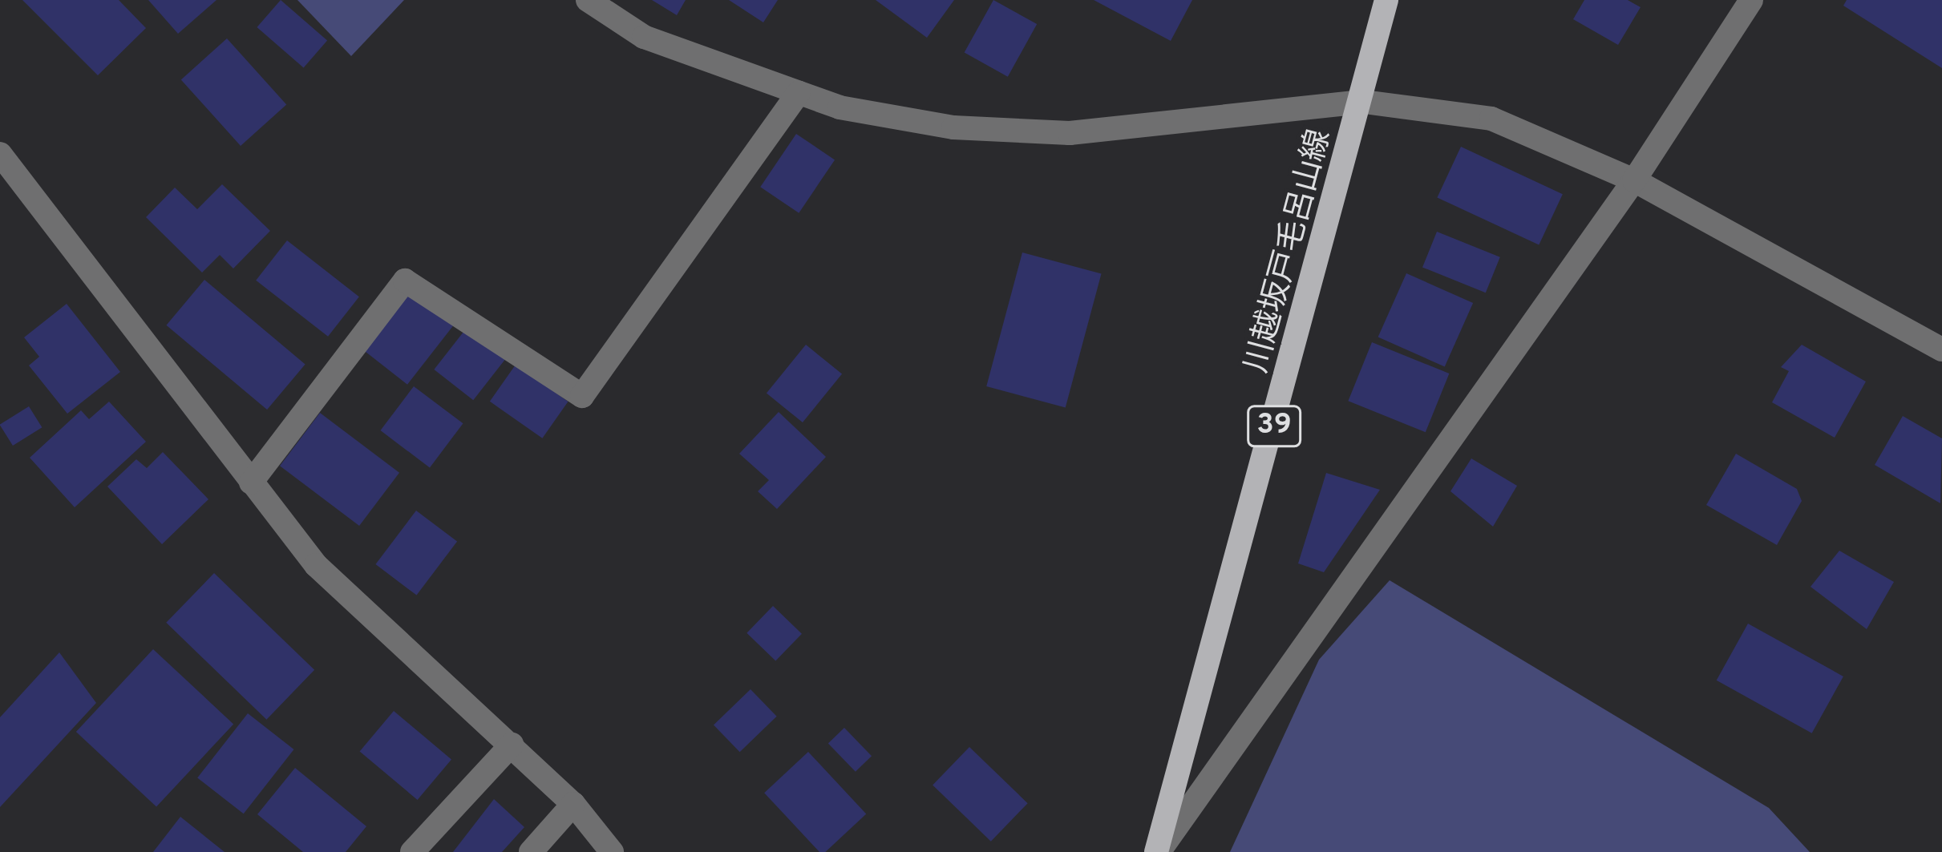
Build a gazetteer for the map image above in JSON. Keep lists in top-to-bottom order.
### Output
{
  "streets": {
    "main road": ["川越坂戸毛呂山線", "39"]
  }
}
